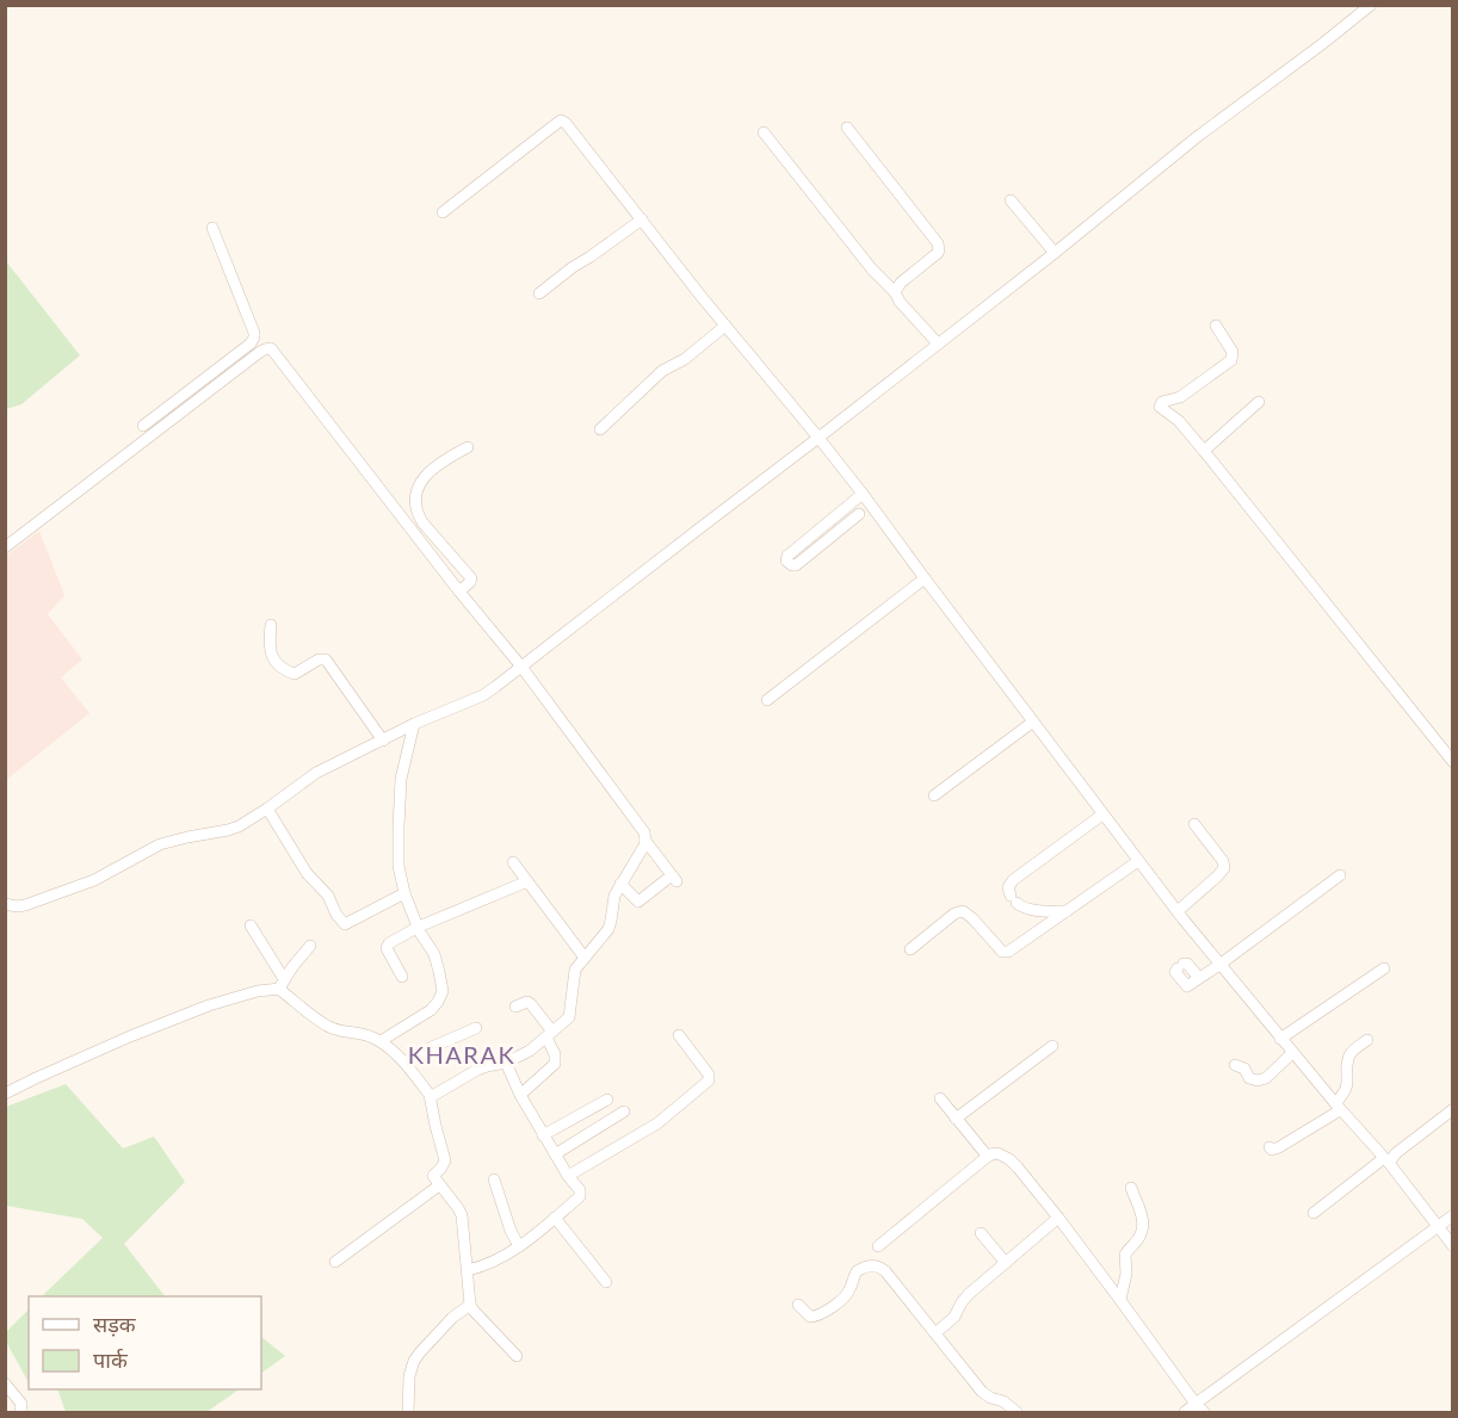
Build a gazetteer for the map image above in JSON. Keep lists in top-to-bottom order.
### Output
{
  "districts": ["KHARAK"],
  "legend": ["सड़क", "पार्क"]
}
